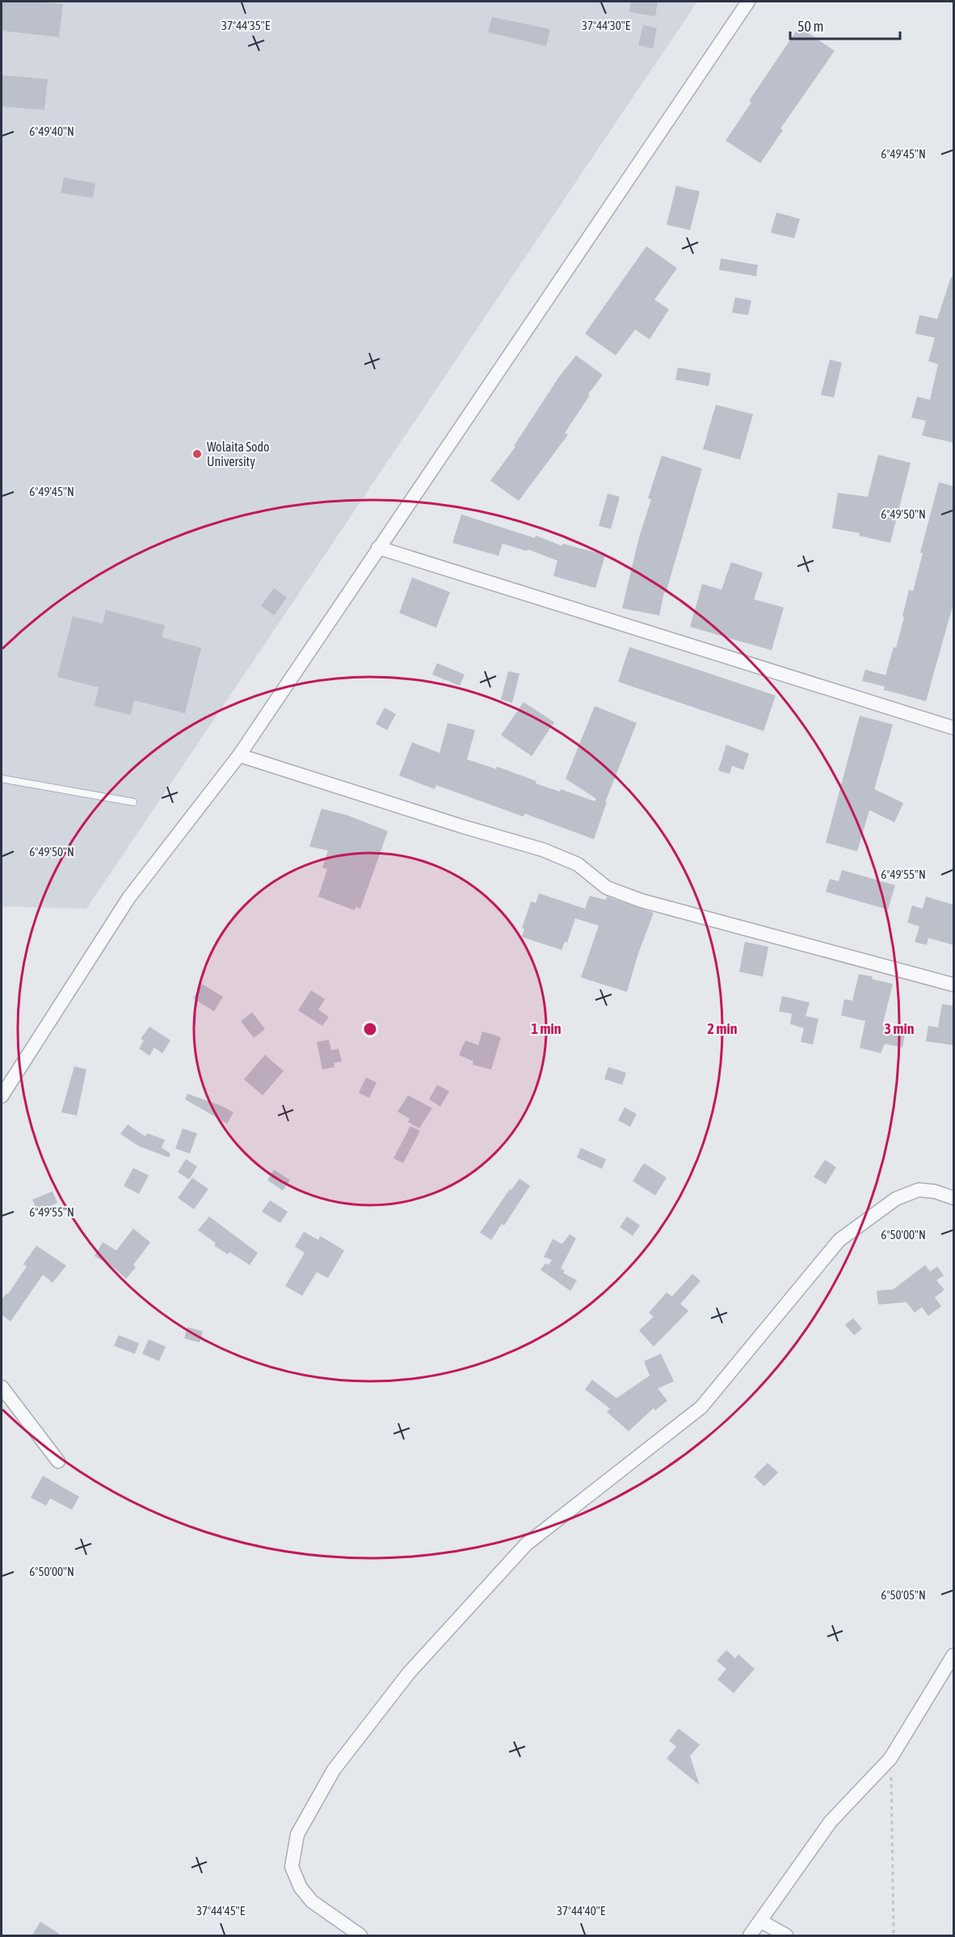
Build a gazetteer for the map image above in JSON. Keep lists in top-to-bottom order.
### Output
{
  "places": ["Wolaita Sodo University"],
  "scale_bar": "50 m",
  "coordinates": [
    "37°44'35\"E",
    "37°44'30\"E",
    "6°49'40\"N",
    "6°49'45\"N",
    "6°49'50\"N",
    "6°49'55\"N",
    "6°50'00\"N",
    "6°50'05\"N",
    "37°44'45\"E",
    "37°44'40\"E"
  ],
  "rings": ["1 min", "2 min", "3 min"]
}
